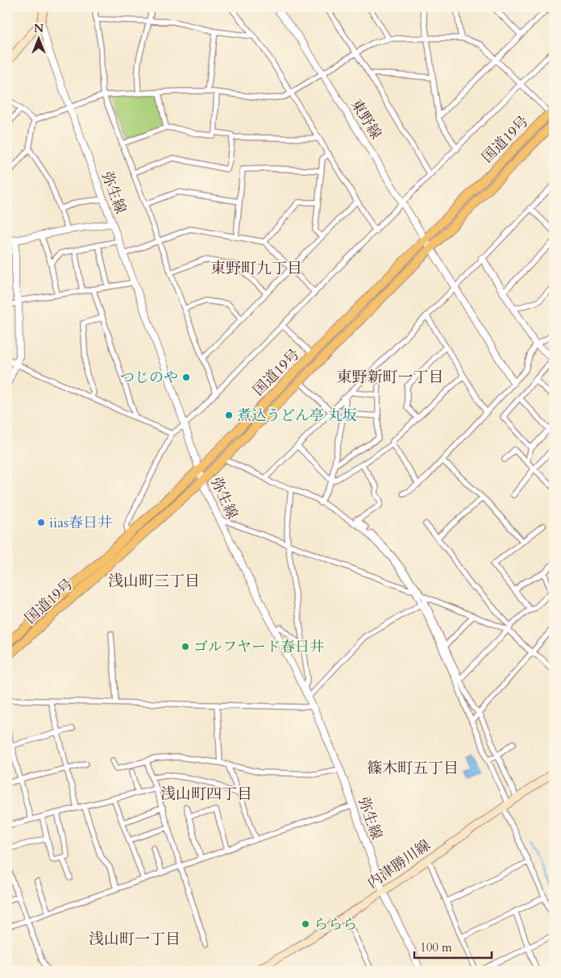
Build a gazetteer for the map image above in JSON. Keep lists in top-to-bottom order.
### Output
{
  "streets": {
    "highway": ["国道19号"],
    "main road": ["内津勝川線"],
    "street": ["東野線", "弥生線"]
  },
  "crossings": [
    ["東野線", "国道19号"],
    ["国道19号", "弥生線"],
    ["弥生線", "内津勝川線"]
  ],
  "districts": [
    "東野町九丁目",
    "東野新町一丁目",
    "浅山町三丁目",
    "篠木町五丁目",
    "浅山町四丁目",
    "浅山町一丁目"
  ],
  "places": [
    "つじのや",
    "煮込うどん亭 丸坂",
    "iias春日井",
    "ゴルフヤード春日井",
    "ららら"
  ],
  "scale_bar": "100 m",
  "north": "top"
}
